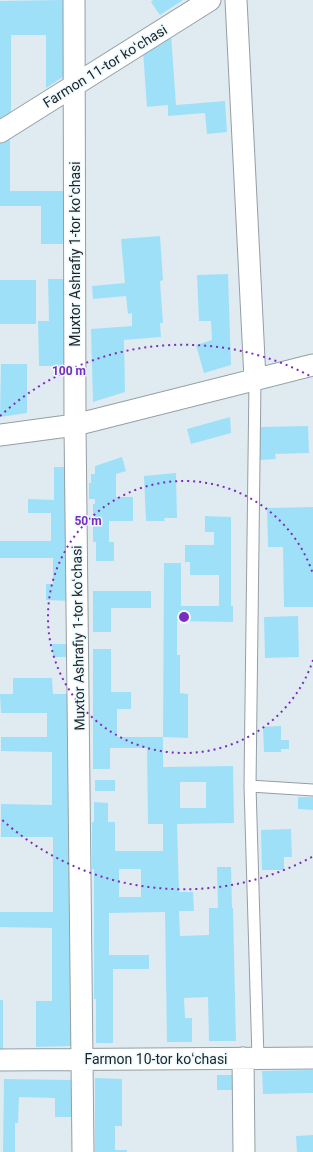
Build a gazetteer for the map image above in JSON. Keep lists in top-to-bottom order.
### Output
{
  "streets": {
    "street": ["Farmon 11-tor koʻchasi", "Muxtor Ashrafiy 1-tor koʻchasi", "Farmon 10-tor koʻchasi"]
  },
  "crossings": [
    ["Farmon 11-tor koʻchasi", "Muxtor Ashrafiy 1-tor koʻchasi"],
    ["Muxtor Ashrafiy 1-tor koʻchasi", "Farmon 10-tor koʻchasi"]
  ],
  "rings": ["100 m", "50 m"]
}
